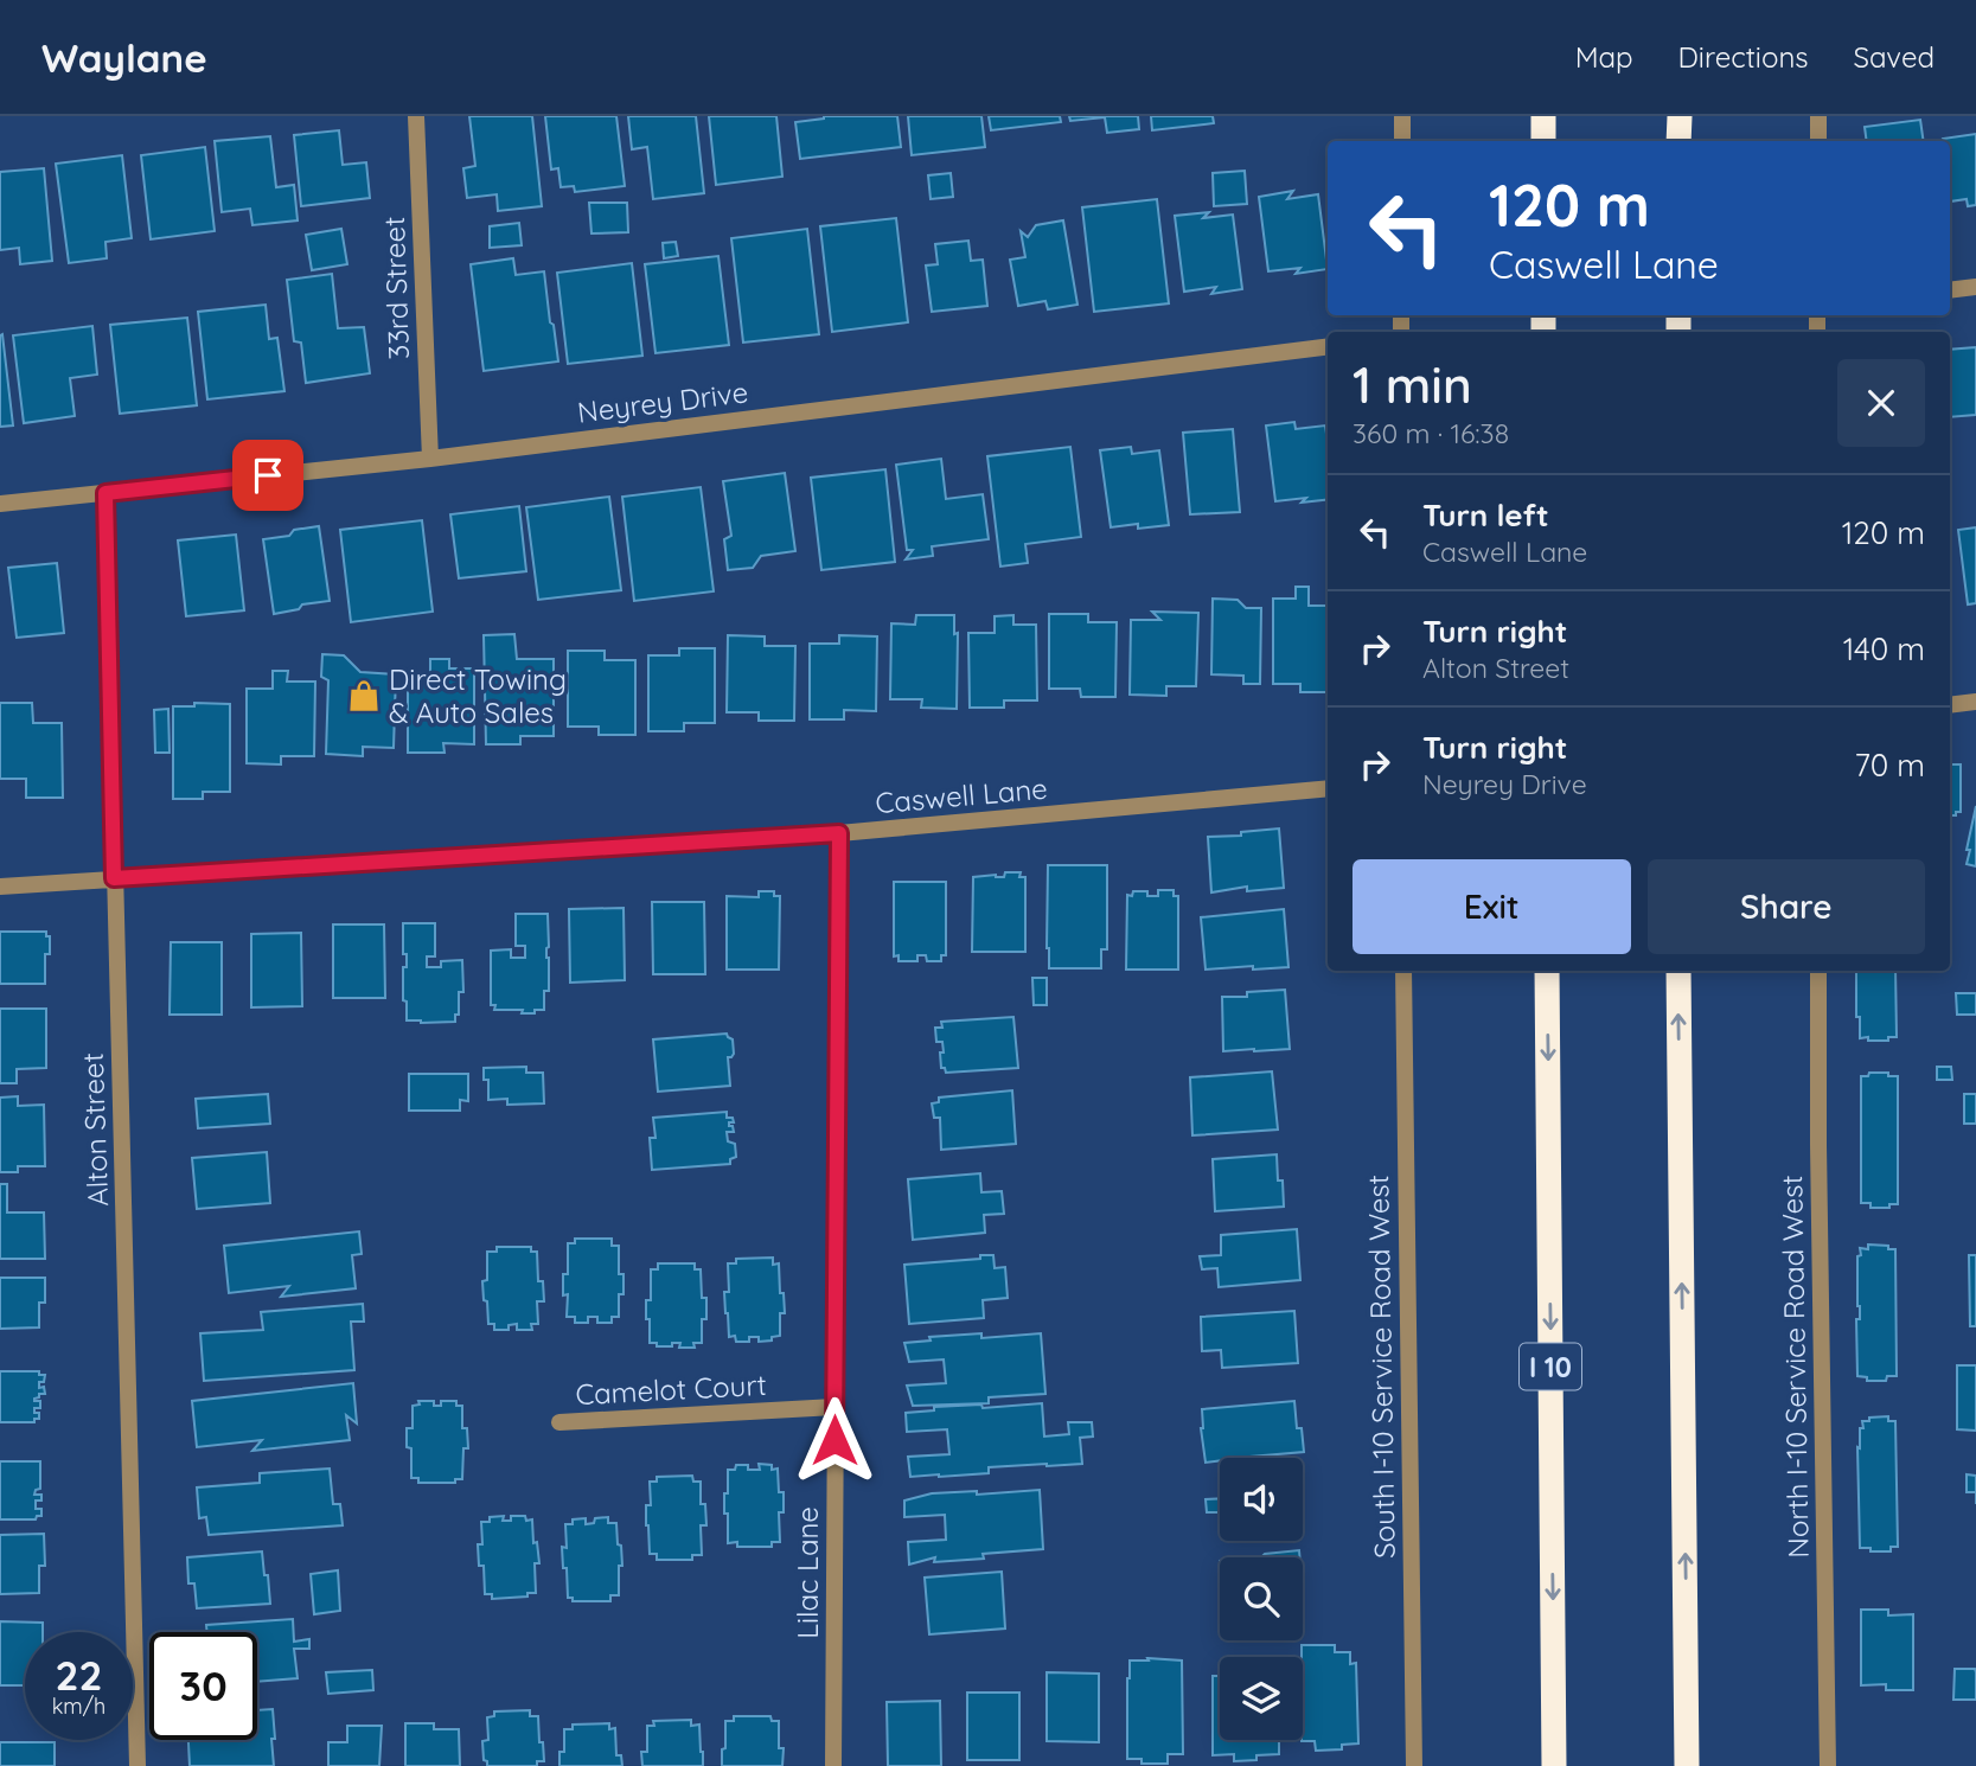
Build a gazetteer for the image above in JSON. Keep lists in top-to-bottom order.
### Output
{
  "streets": {
    "highway": ["I 10"],
    "street": [
      "33rd Street",
      "Neyrey Drive",
      "Caswell Lane",
      "Alton Street",
      "South I-10 Service Road West",
      "North I-10 Service Road West",
      "Camelot Court",
      "Lilac Lane"
    ]
  },
  "crossings": [
    ["33rd Street", "Neyrey Drive"],
    ["Neyrey Drive", "Alton Street"],
    ["Caswell Lane", "Alton Street"],
    ["Caswell Lane", "Lilac Lane"],
    ["Camelot Court", "Lilac Lane"]
  ],
  "places": {
    "shop": ["Direct Towing & Auto Sales"]
  },
  "page": {
    "header": "Waylane",
    "nav": ["Map", "Directions", "Saved"],
    "turn": ["120 m", "Caswell Lane"],
    "heading": ["1 min", "360 m · 16:38"],
    "list": [
      {
        "name": "Turn left",
        "note": "Caswell Lane",
        "value": "120 m"
      },
      {
        "name": "Turn right",
        "note": "Alton Street",
        "value": "140 m"
      },
      {
        "name": "Turn right",
        "note": "Neyrey Drive",
        "value": "70 m"
      }
    ],
    "buttons": ["Exit", "Share"],
    "speed": "22 km/h",
    "limit": "30"
  }
}
